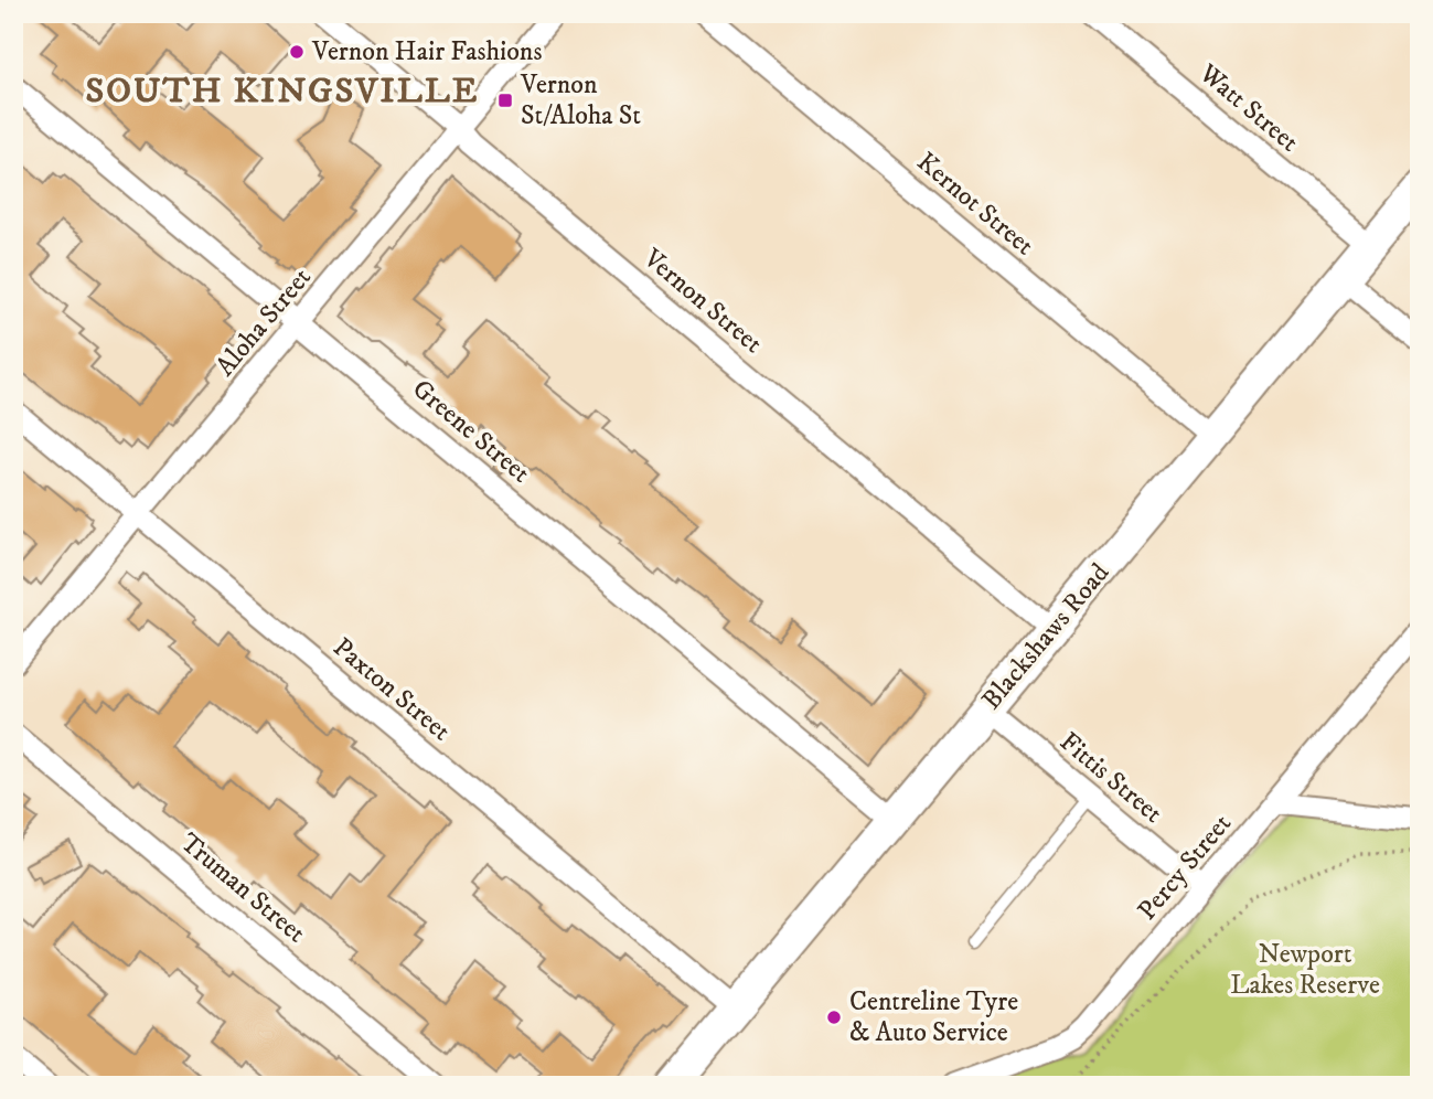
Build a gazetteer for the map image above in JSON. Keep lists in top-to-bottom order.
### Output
{
  "streets": {
    "main road": ["Blackshaws Road"],
    "street": [
      "Watt Street",
      "Kernot Street",
      "Vernon Street",
      "Aloha Street",
      "Greene Street",
      "Paxton Street",
      "Fittis Street",
      "Percy Street",
      "Truman Street"
    ]
  },
  "crossings": [
    ["Watt Street", "Blackshaws Road"],
    ["Kernot Street", "Blackshaws Road"],
    ["Vernon Street", "Aloha Street"],
    ["Vernon Street", "Blackshaws Road"],
    ["Aloha Street", "Greene Street"],
    ["Aloha Street", "Paxton Street"],
    ["Greene Street", "Blackshaws Road"],
    ["Blackshaws Road", "Paxton Street"],
    ["Blackshaws Road", "Fittis Street"],
    ["Fittis Street", "Percy Street"]
  ],
  "districts": ["SOUTH KINGSVILLE"],
  "parks": ["Newport Lakes Reserve"],
  "places": {
    "other": ["Vernon Hair Fashions", "Centreline Tyre & Auto Service"],
    "transit": ["Vernon St/Aloha St"]
  }
}
